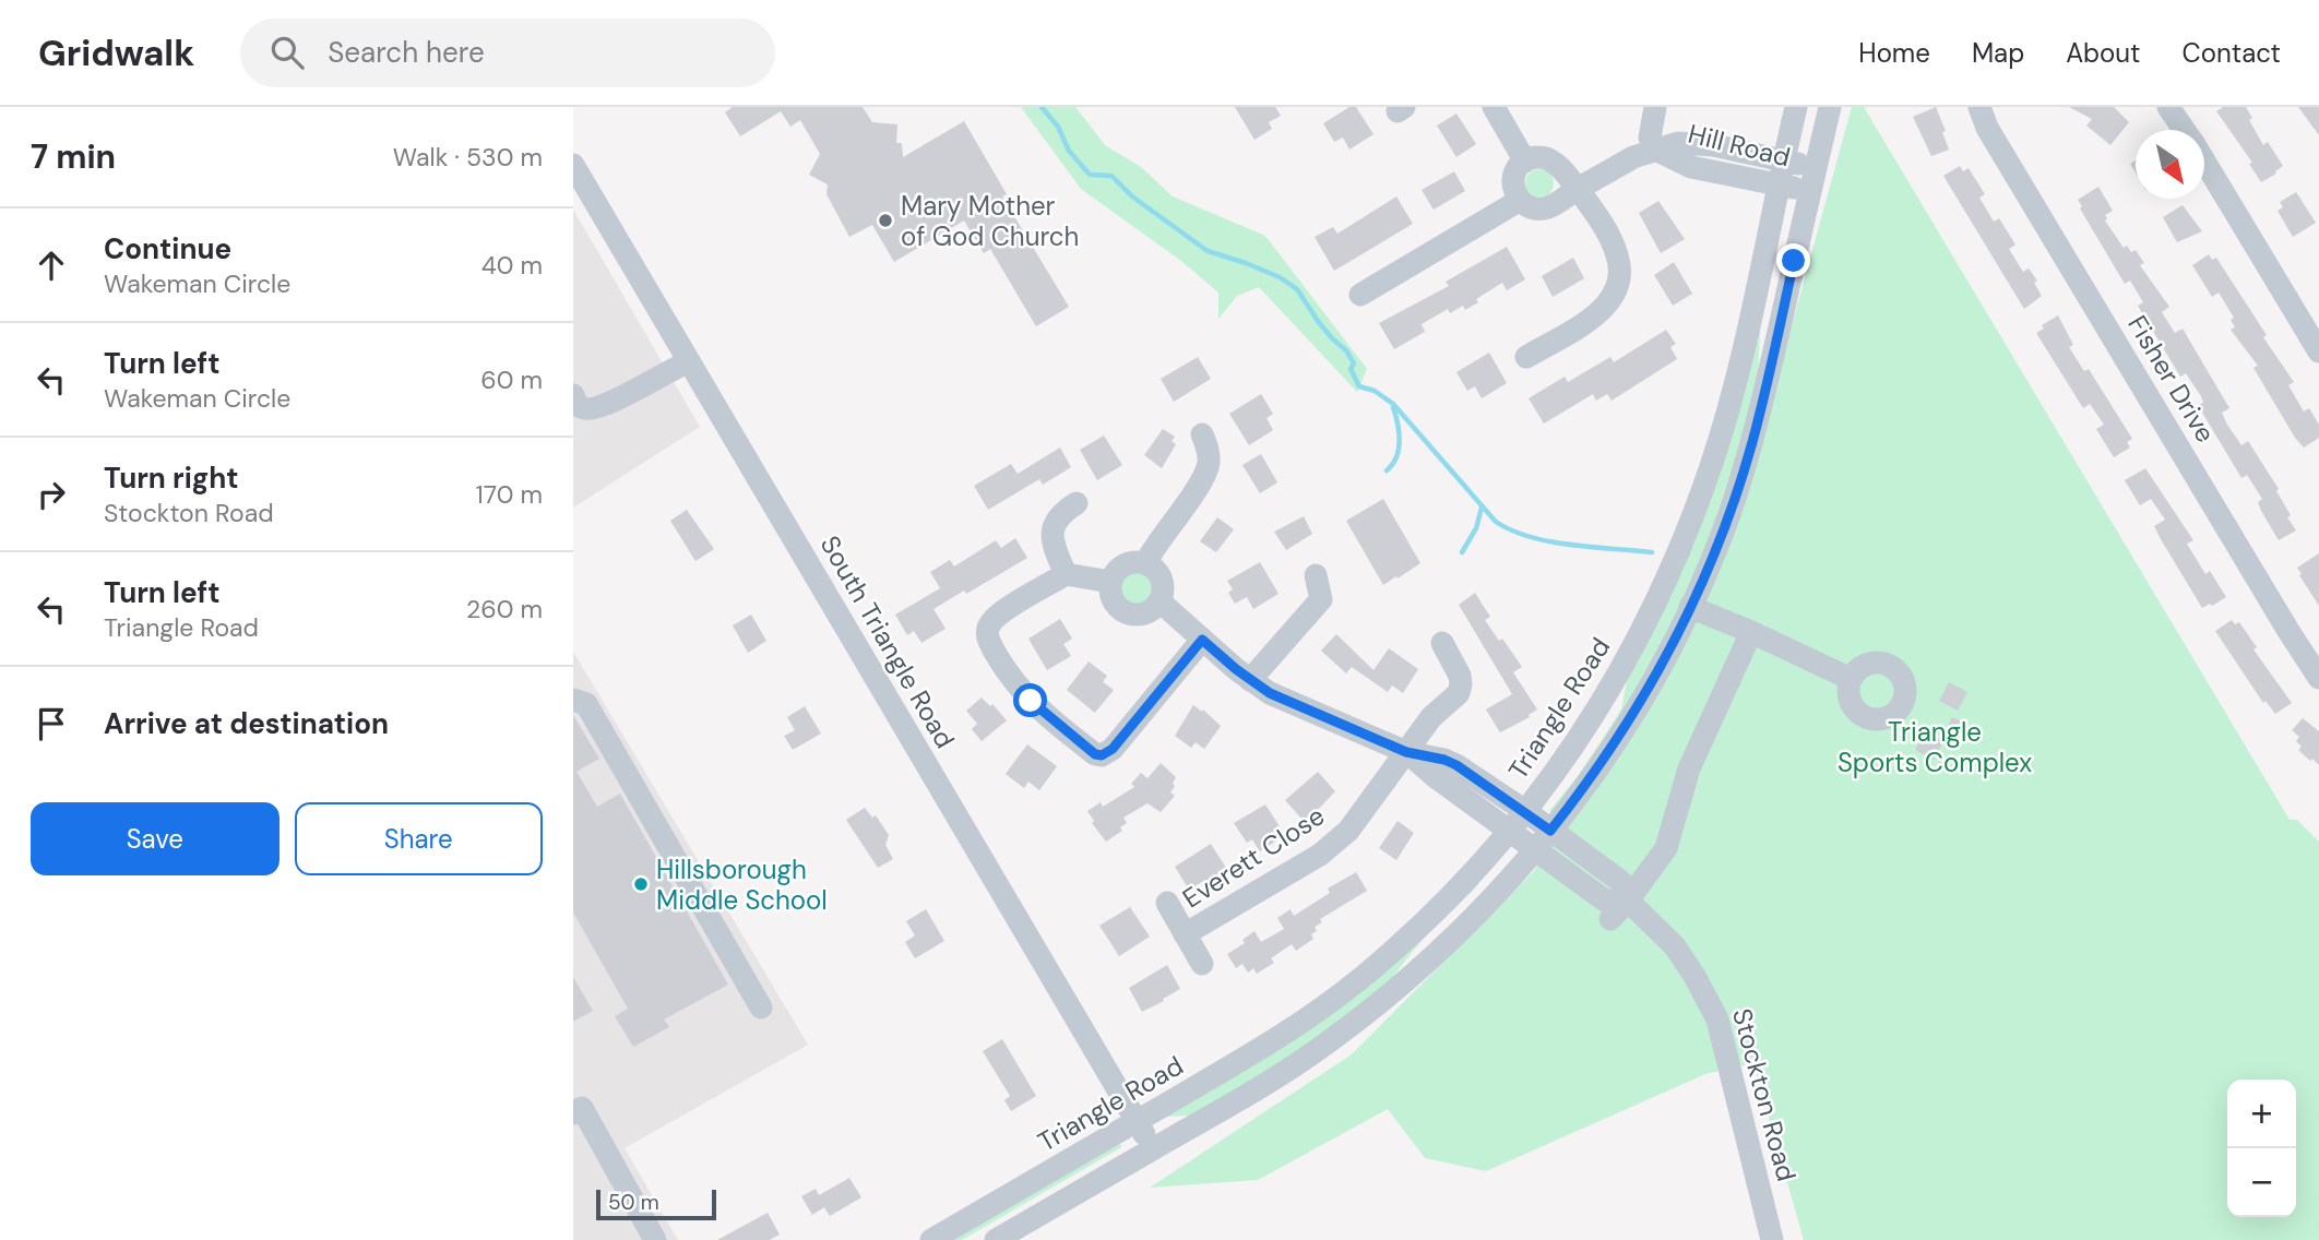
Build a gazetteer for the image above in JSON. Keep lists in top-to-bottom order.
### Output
{
  "streets": {
    "street": [
      "Hill Road",
      "Fisher Drive",
      "South Triangle Road",
      "Triangle Road",
      "Everett Close",
      "Stockton Road"
    ]
  },
  "crossings": [
    ["Hill Road", "Triangle Road"],
    ["South Triangle Road", "Triangle Road"],
    ["Triangle Road", "Stockton Road"],
    ["Everett Close", "Stockton Road"]
  ],
  "parks": ["Triangle Sports Complex"],
  "places": ["Mary Mother of God Church", "Hillsborough Middle School"],
  "scale_bar": "50 m",
  "north": "bottom right",
  "page": {
    "header": "Gridwalk",
    "search": "Search here",
    "nav": [
      "Home",
      "Map",
      "About",
      "Contact"
    ],
    "heading": ["7 min", "Walk · 530 m"],
    "list": [
      ["Continue", "Wakeman Circle", "40 m"],
      ["Turn left", "Wakeman Circle", "60 m"],
      ["Turn right", "Stockton Road", "170 m"],
      ["Turn left", "Triangle Road", "260 m"],
      "Arrive at destination"
    ],
    "buttons": ["Save", "Share"],
    "map_buttons": ["+", "−"],
    "scale": "50 m"
  }
}
